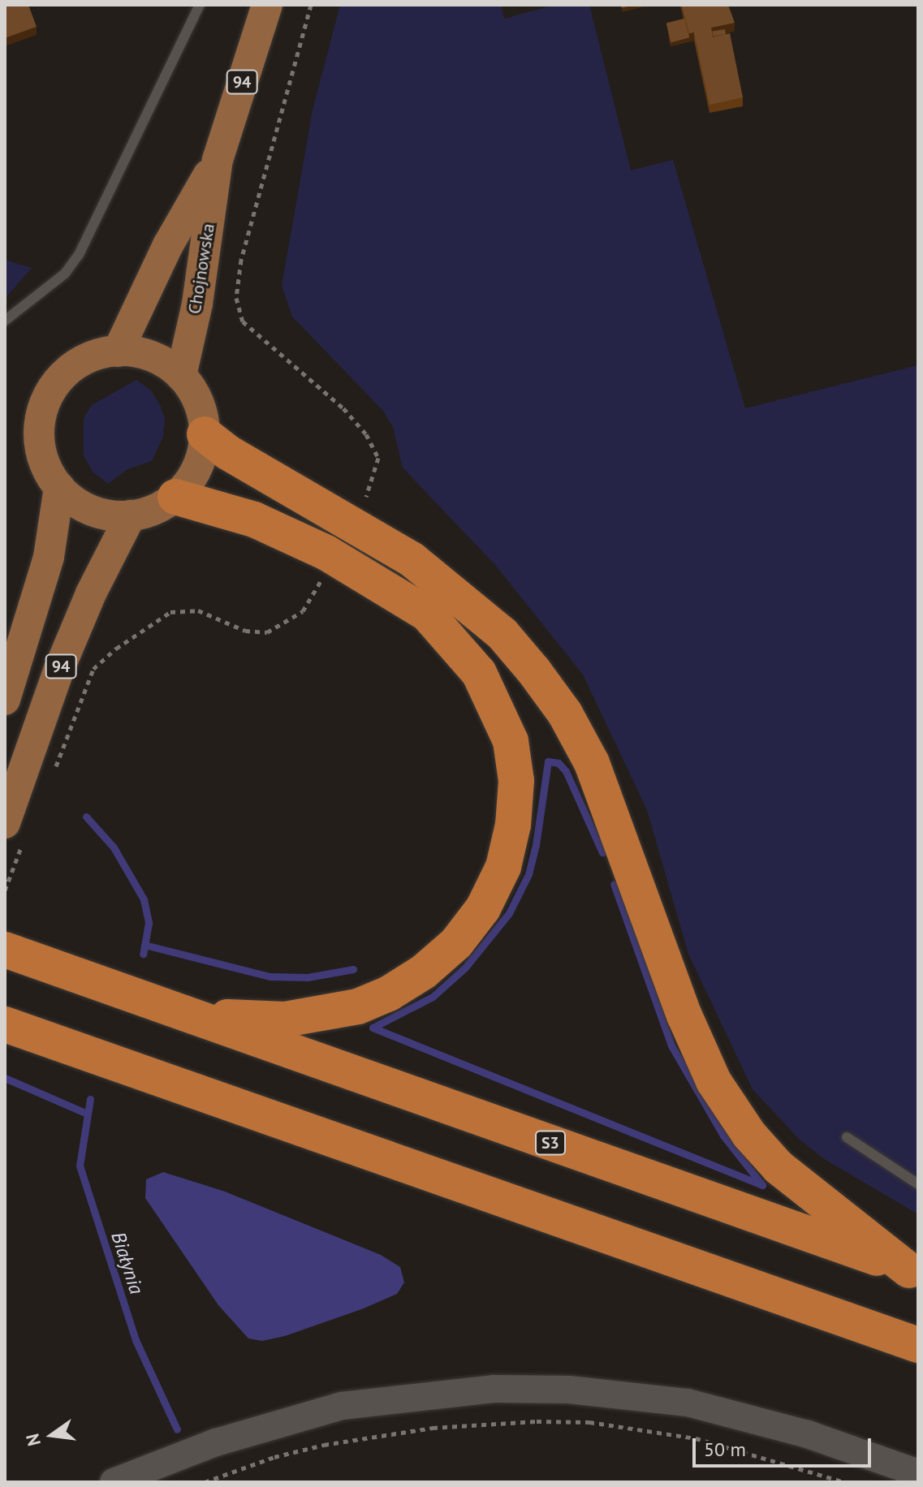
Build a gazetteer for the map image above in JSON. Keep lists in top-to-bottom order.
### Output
{
  "streets": {
    "highway": ["S3"],
    "main road": ["94", "Chojnowska"]
  },
  "crossings": [
    ["94", "Chojnowska"]
  ],
  "water": ["Białynia"],
  "scale_bar": "50 m",
  "north": "left"
}
